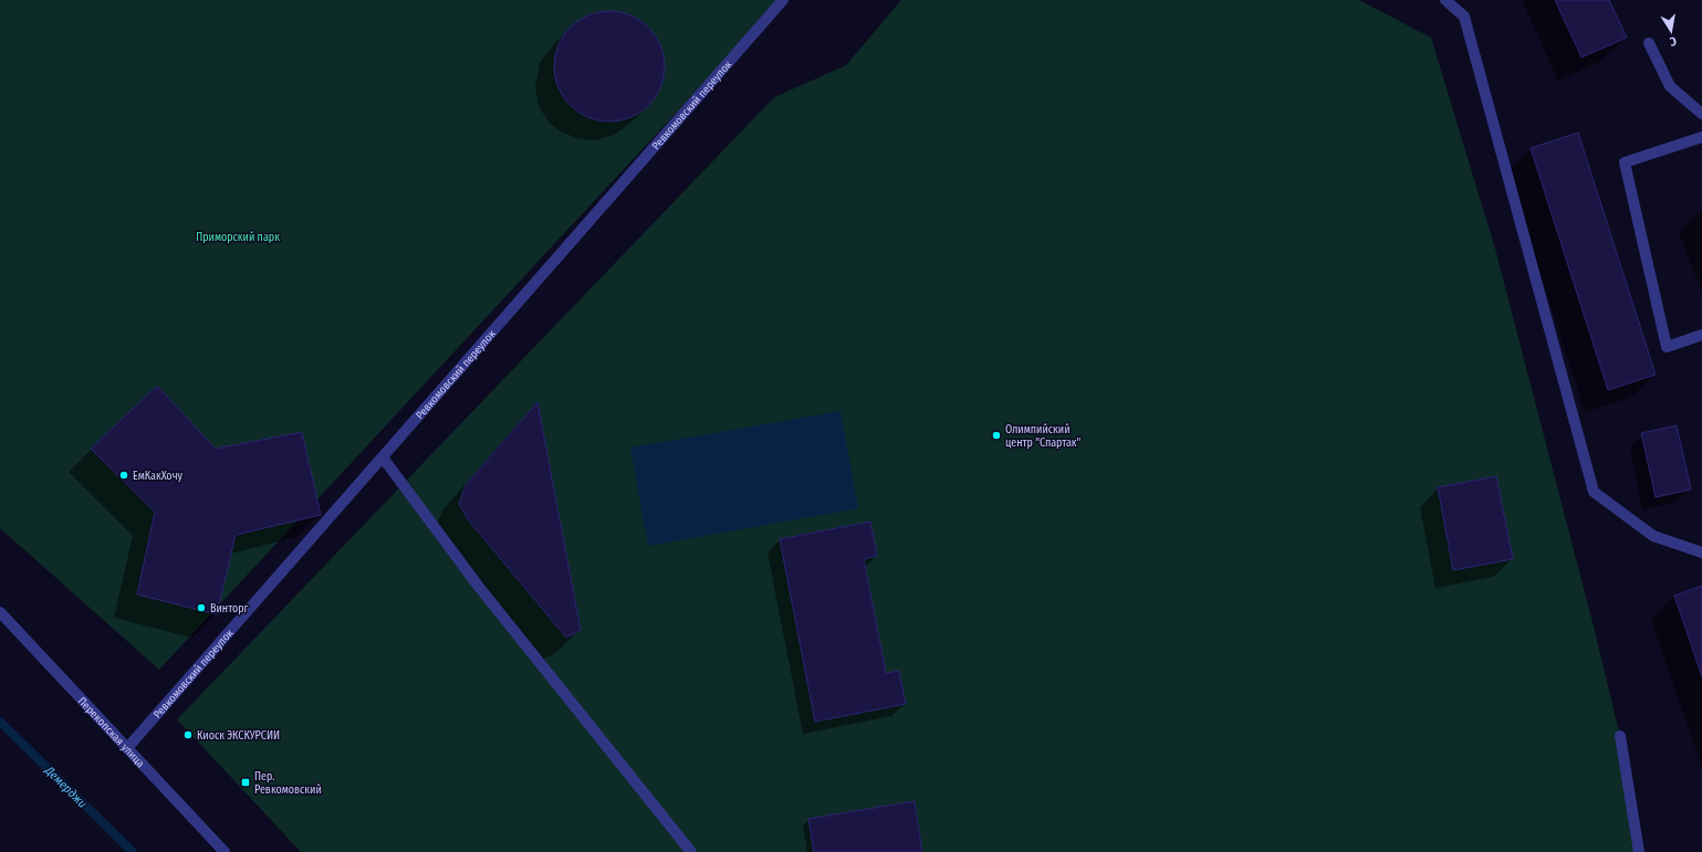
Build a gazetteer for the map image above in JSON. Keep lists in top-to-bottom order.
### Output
{
  "streets": {
    "street": ["Ревкомовский переулок", "Перекопская улица"]
  },
  "crossings": [
    ["Ревкомовский переулок", "Перекопская улица"]
  ],
  "water": ["Демерджи"],
  "parks": ["Приморский парк"],
  "places": {
    "other": [
      "Олимпийский центр \"Спартак\"",
      "ЕмКакХочу",
      "Винторг",
      "Киоск ЭКСКУРСИИ"
    ],
    "transit": ["Пер. Ревкомовский"]
  },
  "north": "bottom"
}
